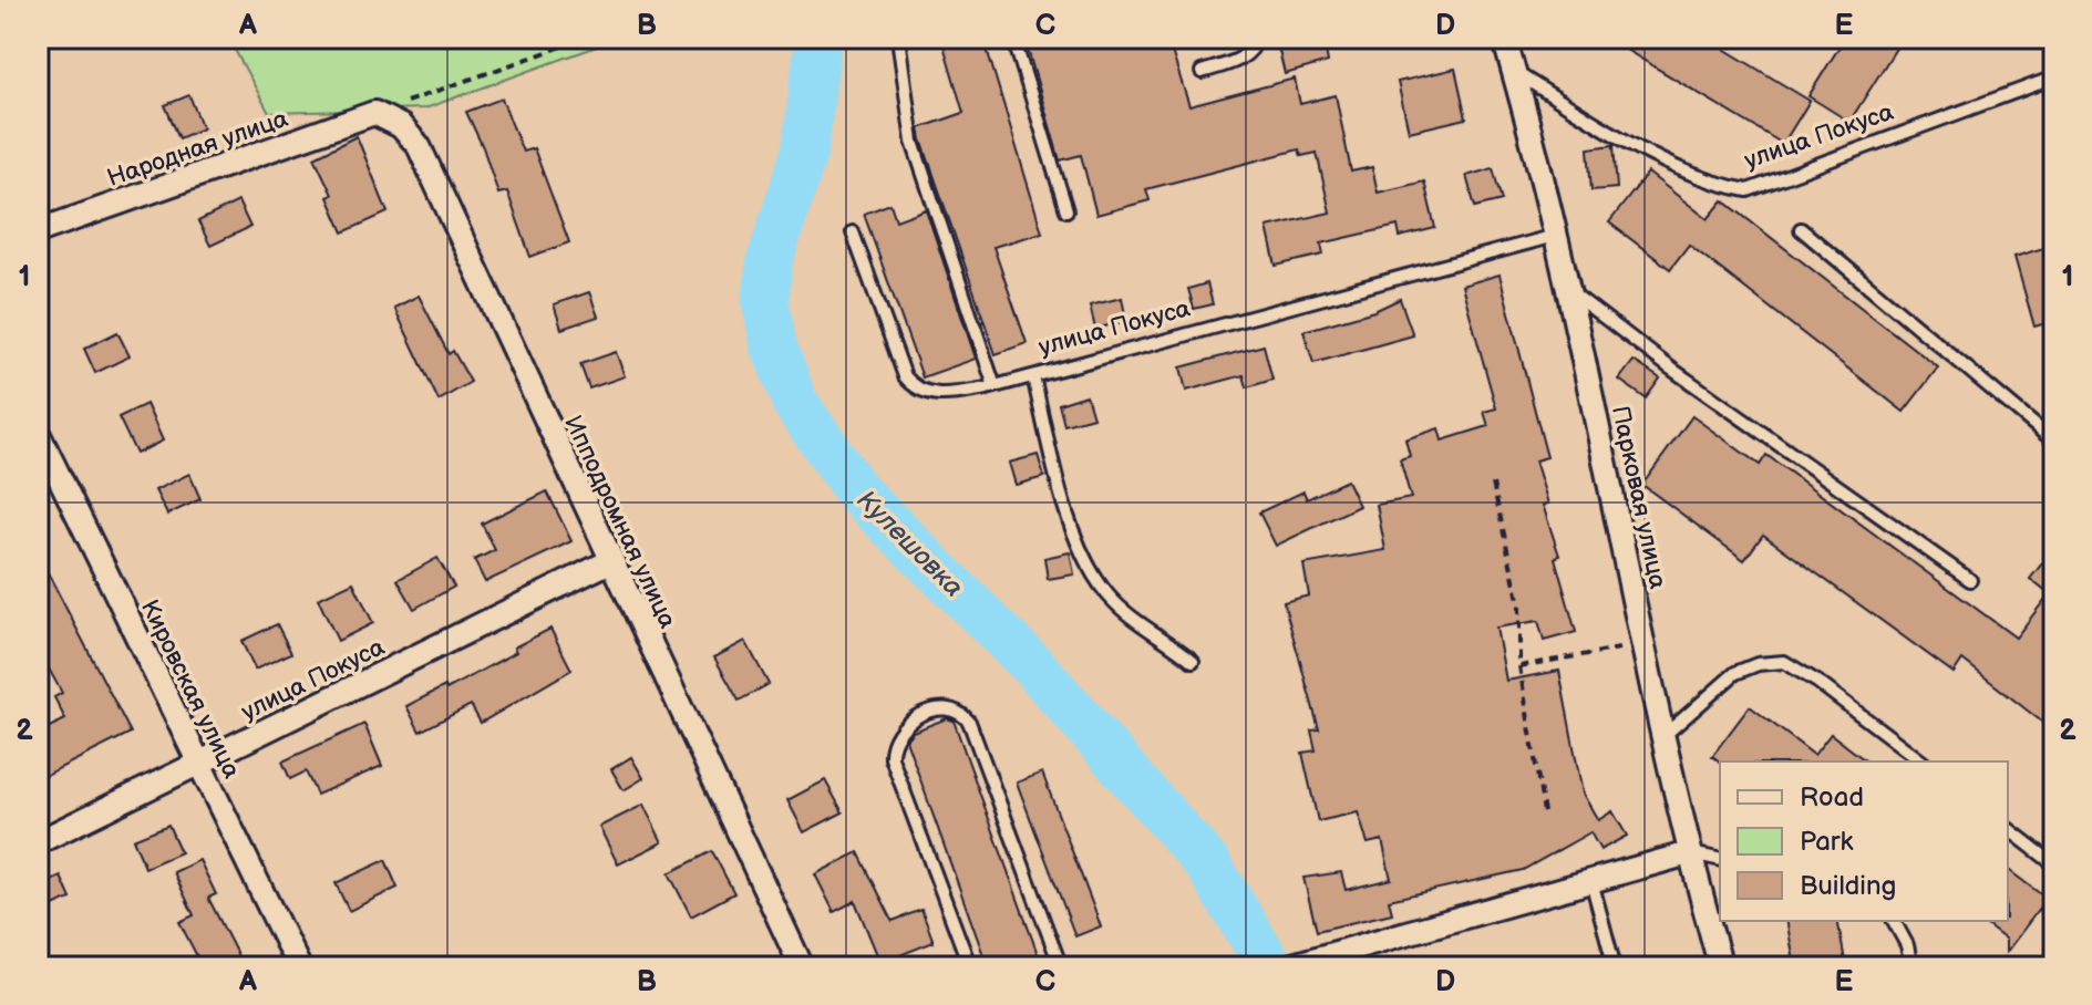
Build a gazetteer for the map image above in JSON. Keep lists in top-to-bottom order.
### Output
{
  "streets": {
    "street": [
      "улица Покуса",
      "Народная улица",
      "Парковая улица",
      "Ипподромная улица",
      "Кировская улица"
    ]
  },
  "crossings": [
    ["улица Покуса", "Парковая улица"],
    ["улица Покуса", "Ипподромная улица"],
    ["улица Покуса", "Кировская улица"],
    ["Народная улица", "Ипподромная улица"]
  ],
  "water": ["Кулешовка"],
  "legend": ["Road", "Park", "Building"],
  "grid": {
    "columns": [
      "A",
      "B",
      "C",
      "D",
      "E"
    ],
    "rows": ["1", "2"]
  }
}
